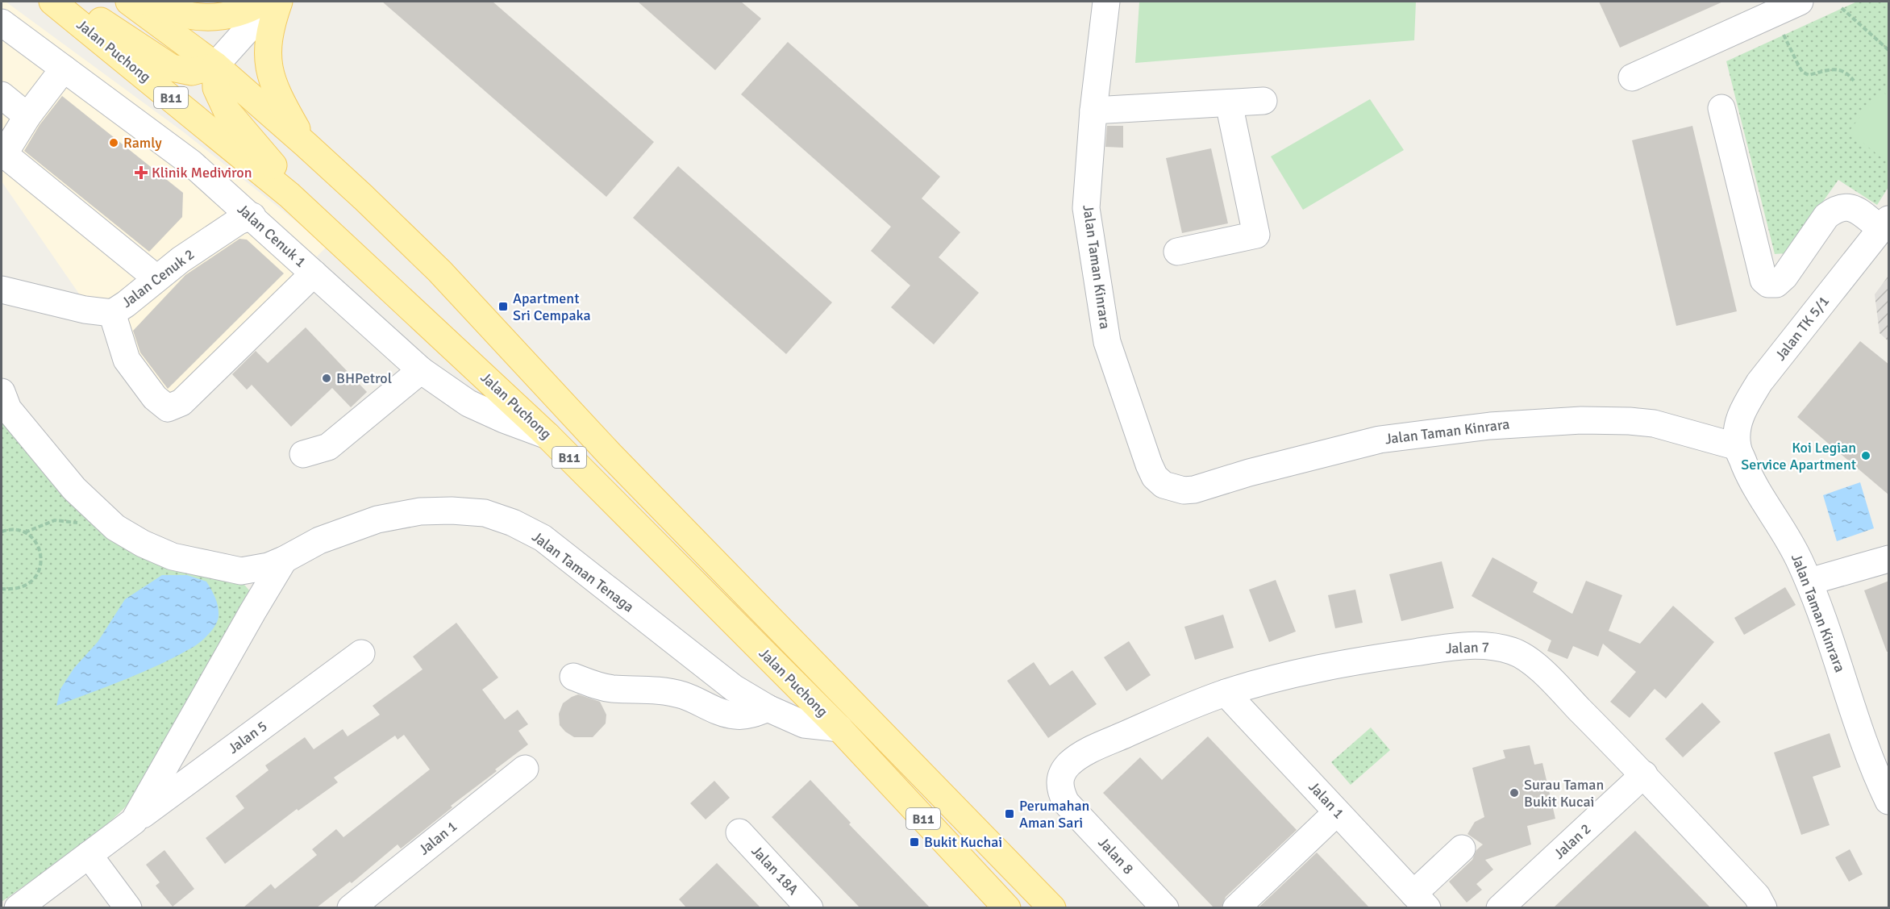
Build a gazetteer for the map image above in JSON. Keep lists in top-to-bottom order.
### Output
{
  "streets": {
    "main road": ["Jalan Puchong", "B11"],
    "street": [
      "Jalan Cenuk 1",
      "Jalan Taman Kinrara",
      "Jalan Cenuk 2",
      "Jalan TK 5/1",
      "Jalan Taman Tenaga",
      "Jalan 7",
      "Jalan 5",
      "Jalan 1",
      "Jalan 2",
      "Jalan 8",
      "Jalan 18A"
    ]
  },
  "crossings": [
    ["Jalan Puchong", "Jalan Cenuk 1"],
    ["Jalan Puchong", "Jalan Taman Tenaga"],
    ["Jalan Cenuk 1", "Jalan Cenuk 2"],
    ["Jalan Taman Kinrara", "Jalan TK 5/1"],
    ["Jalan Taman Tenaga", "Jalan 5"],
    ["Jalan 7", "Jalan 1"],
    ["Jalan 7", "Jalan 2"],
    ["Jalan 7", "Jalan 8"]
  ],
  "places": {
    "other": [
      "Ramly",
      "BHPetrol",
      "Koi Legian Service Apartment",
      "Surau Taman Bukit Kucai"
    ],
    "health": ["Klinik Mediviron"],
    "transit": ["Apartment Sri Cempaka", "Perumahan Aman Sari", "Bukit Kuchai"]
  }
}
